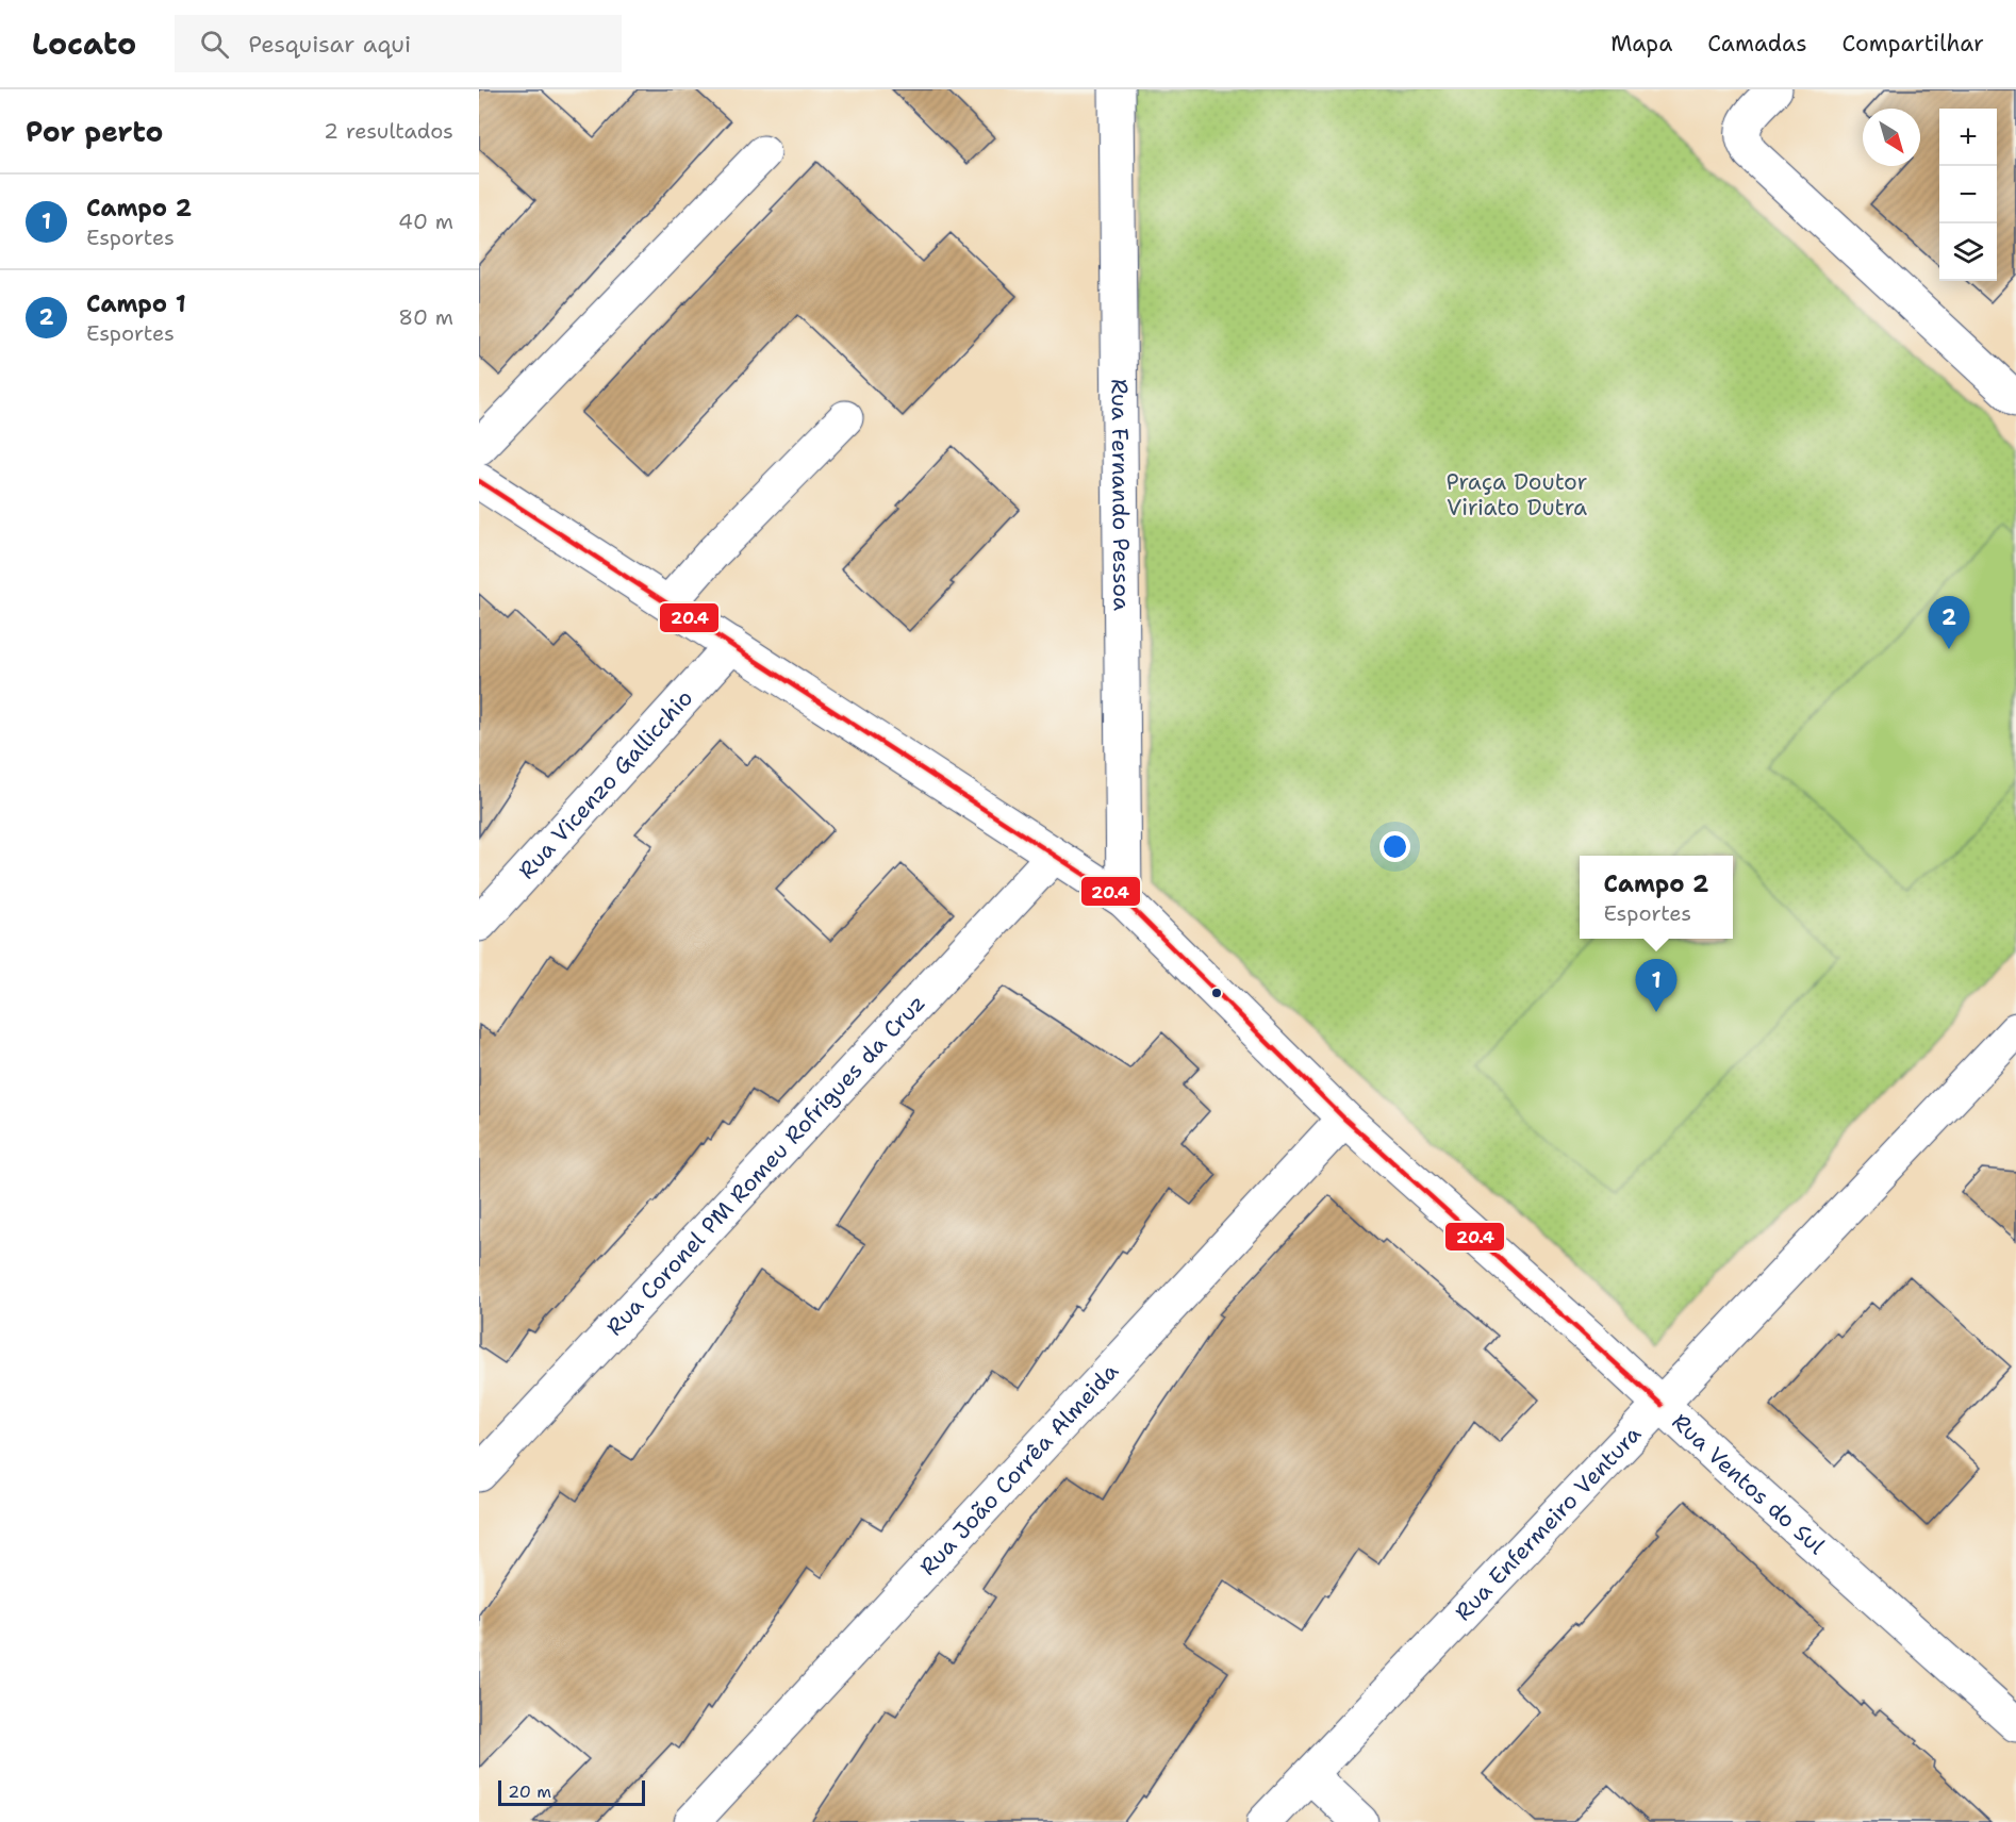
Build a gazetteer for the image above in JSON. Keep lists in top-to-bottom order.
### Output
{
  "streets": {
    "street": [
      "Rua Fernando Pessoa",
      "Rua Vicenzo Gallicchio",
      "Rua Coronel PM Romeu Rofrigues da Cruz",
      "Rua João Corrêa Almeida",
      "Rua Ventos do Sul",
      "Rua Enfermeiro Ventura"
    ]
  },
  "crossings": [
    ["Rua Fernando Pessoa", "Rua Ventos do Sul"],
    ["Rua Vicenzo Gallicchio", "Rua Ventos do Sul"],
    ["Rua Coronel PM Romeu Rofrigues da Cruz", "Rua Ventos do Sul"],
    ["Rua João Corrêa Almeida", "Rua Ventos do Sul"],
    ["Rua Ventos do Sul", "Rua Enfermeiro Ventura"]
  ],
  "parks": ["Praça Doutor Viriato Dutra"],
  "lines": ["transit line 20.4"],
  "scale_bar": "20 m",
  "north": "bottom right",
  "page": {
    "header": "Locato",
    "search": "Pesquisar aqui",
    "nav": ["Mapa", "Camadas", "Compartilhar"],
    "heading": ["Por perto", "2 resultados"],
    "map_buttons": ["+", "−"],
    "list": [
      {
        "mark": "1",
        "name": "Campo 2",
        "note": "Esportes",
        "value": "40 m"
      },
      {
        "mark": "2",
        "name": "Campo 1",
        "note": "Esportes",
        "value": "80 m"
      }
    ],
    "pins": ["2", "1"],
    "popup": ["Campo 2", "Esportes"],
    "scale": "20 m"
  }
}
